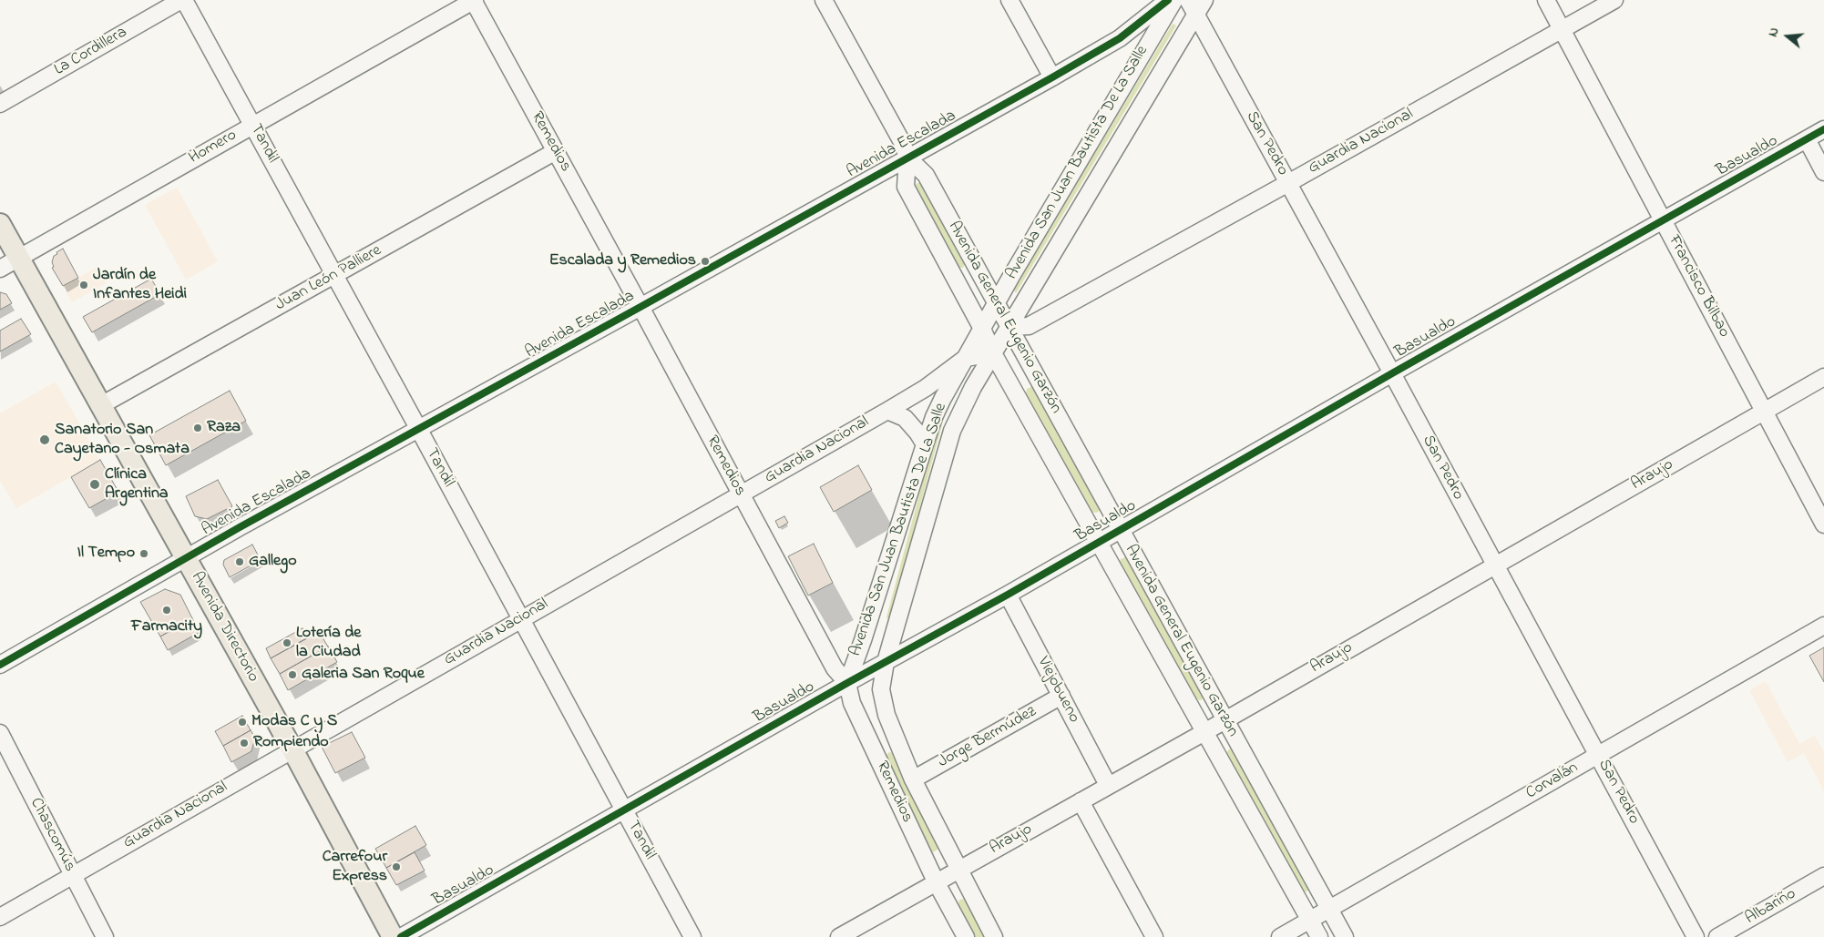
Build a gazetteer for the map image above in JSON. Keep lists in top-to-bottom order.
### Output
{
  "streets": {
    "main road": ["Avenida Directorio"],
    "street": [
      "La Cordillera",
      "Remedios",
      "Guardia Nacional",
      "Tandil",
      "San Pedro",
      "Avenida Escalada",
      "Homero",
      "Basualdo",
      "Avenida San Juan Bautista De La Salle",
      "Juan León Palliere",
      "Francisco Bilbao",
      "Avenida General Eugenio Garzón",
      "Araujo",
      "Viejobueno",
      "Jorge Bermúdez",
      "Corvalán",
      "Chascomús",
      "Albariño"
    ]
  },
  "crossings": [
    ["La Cordillera", "Tandil"],
    ["Remedios", "Guardia Nacional"],
    ["Remedios", "Avenida Escalada"],
    ["Remedios", "Homero"],
    ["Remedios", "Basualdo"],
    ["Remedios", "Avenida San Juan Bautista De La Salle"],
    ["Remedios", "Juan León Palliere"],
    ["Remedios", "Araujo"],
    ["Remedios", "Jorge Bermúdez"],
    ["Guardia Nacional", "Tandil"],
    ["Guardia Nacional", "San Pedro"],
    ["Guardia Nacional", "Avenida San Juan Bautista De La Salle"],
    ["Guardia Nacional", "Francisco Bilbao"],
    ["Guardia Nacional", "Avenida General Eugenio Garzón"],
    ["Guardia Nacional", "Avenida Directorio"],
    ["Guardia Nacional", "Chascomús"],
    ["Tandil", "Avenida Escalada"],
    ["Tandil", "Homero"],
    ["Tandil", "Basualdo"],
    ["Tandil", "Juan León Palliere"],
    ["San Pedro", "Basualdo"],
    ["San Pedro", "Avenida San Juan Bautista De La Salle"],
    ["San Pedro", "Araujo"],
    ["San Pedro", "Corvalán"],
    ["Avenida Escalada", "Avenida General Eugenio Garzón"],
    ["Avenida Escalada", "Avenida Directorio"],
    ["Homero", "Avenida Directorio"],
    ["Basualdo", "Avenida San Juan Bautista De La Salle"],
    ["Basualdo", "Francisco Bilbao"],
    ["Basualdo", "Avenida General Eugenio Garzón"],
    ["Basualdo", "Viejobueno"],
    ["Avenida San Juan Bautista De La Salle", "Avenida General Eugenio Garzón"],
    ["Juan León Palliere", "Avenida Directorio"],
    ["Francisco Bilbao", "Araujo"],
    ["Avenida General Eugenio Garzón", "Araujo"],
    ["Avenida General Eugenio Garzón", "Corvalán"],
    ["Araujo", "Viejobueno"],
    ["Viejobueno", "Jorge Bermúdez"]
  ],
  "places": [
    "Escalada y Remedios",
    "Jardín de Infantes Heidi",
    "Raza",
    "Sanatorio San Cayetano - Osmata",
    "Clínica Argentina",
    "Il Tempo",
    "Gallego",
    "Farmacity",
    "Lotería de la Ciudad",
    "Galeria San Roque",
    "Modas C y S",
    "Rompiendo",
    "Carrefour Express"
  ],
  "north": "left"
}
